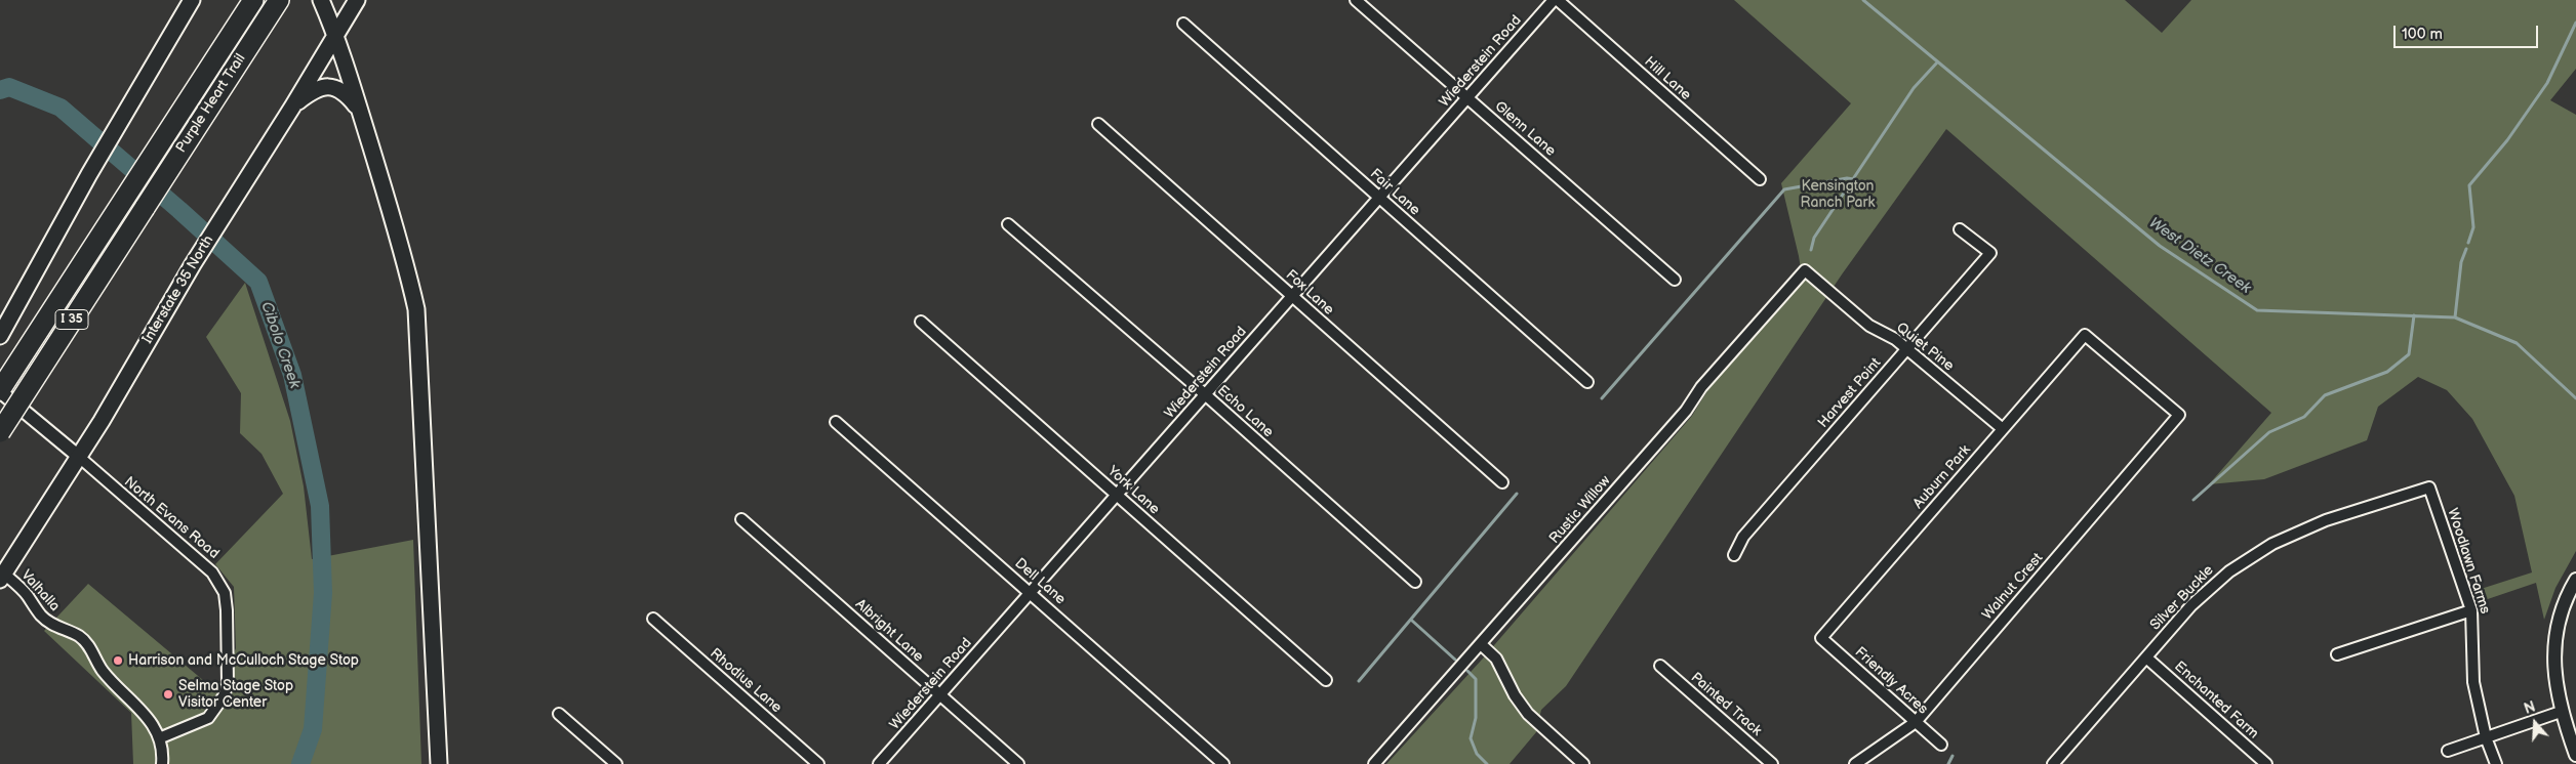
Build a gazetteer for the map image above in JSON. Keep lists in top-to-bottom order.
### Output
{
  "streets": {
    "highway": ["Purple Heart Trail", "I 35"],
    "main road": ["Interstate 35 North"],
    "street": [
      "Wiederstein Road",
      "Hill Lane",
      "Glenn Lane",
      "Fair Lane",
      "Fox Lane",
      "Quiet Pine",
      "Harvest Point",
      "Echo Lane",
      "Auburn Park",
      "York Lane",
      "Rustic Willow",
      "North Evans Road",
      "Woodlawn Farms",
      "Dell Lane",
      "Walnut Crest",
      "Valhalla",
      "Silver Buckle",
      "Albright Lane",
      "Rhodius Lane",
      "Friendly Acres",
      "Enchanted Farm",
      "Painted Track"
    ]
  },
  "crossings": [
    ["Wiederstein Road", "Hill Lane"],
    ["Wiederstein Road", "Glenn Lane"],
    ["Wiederstein Road", "Fair Lane"],
    ["Wiederstein Road", "Fox Lane"],
    ["Wiederstein Road", "Echo Lane"],
    ["Wiederstein Road", "York Lane"],
    ["Wiederstein Road", "Dell Lane"],
    ["Wiederstein Road", "Albright Lane"],
    ["Purple Heart Trail", "North Evans Road"],
    ["Interstate 35 North", "North Evans Road"],
    ["Interstate 35 North", "Valhalla"],
    ["Quiet Pine", "Harvest Point"],
    ["Quiet Pine", "Auburn Park"],
    ["Quiet Pine", "Rustic Willow"],
    ["Auburn Park", "Walnut Crest"],
    ["Auburn Park", "Friendly Acres"],
    ["North Evans Road", "Valhalla"],
    ["Woodlawn Farms", "Silver Buckle"],
    ["Walnut Crest", "Friendly Acres"],
    ["Silver Buckle", "Enchanted Farm"]
  ],
  "water": ["West Dietz Creek", "Cibolo Creek"],
  "parks": ["Kensington Ranch Park"],
  "places": ["Harrison and McCulloch Stage Stop", "Selma Stage Stop Visitor Center"],
  "scale_bar": "100 m",
  "north": "top"
}
